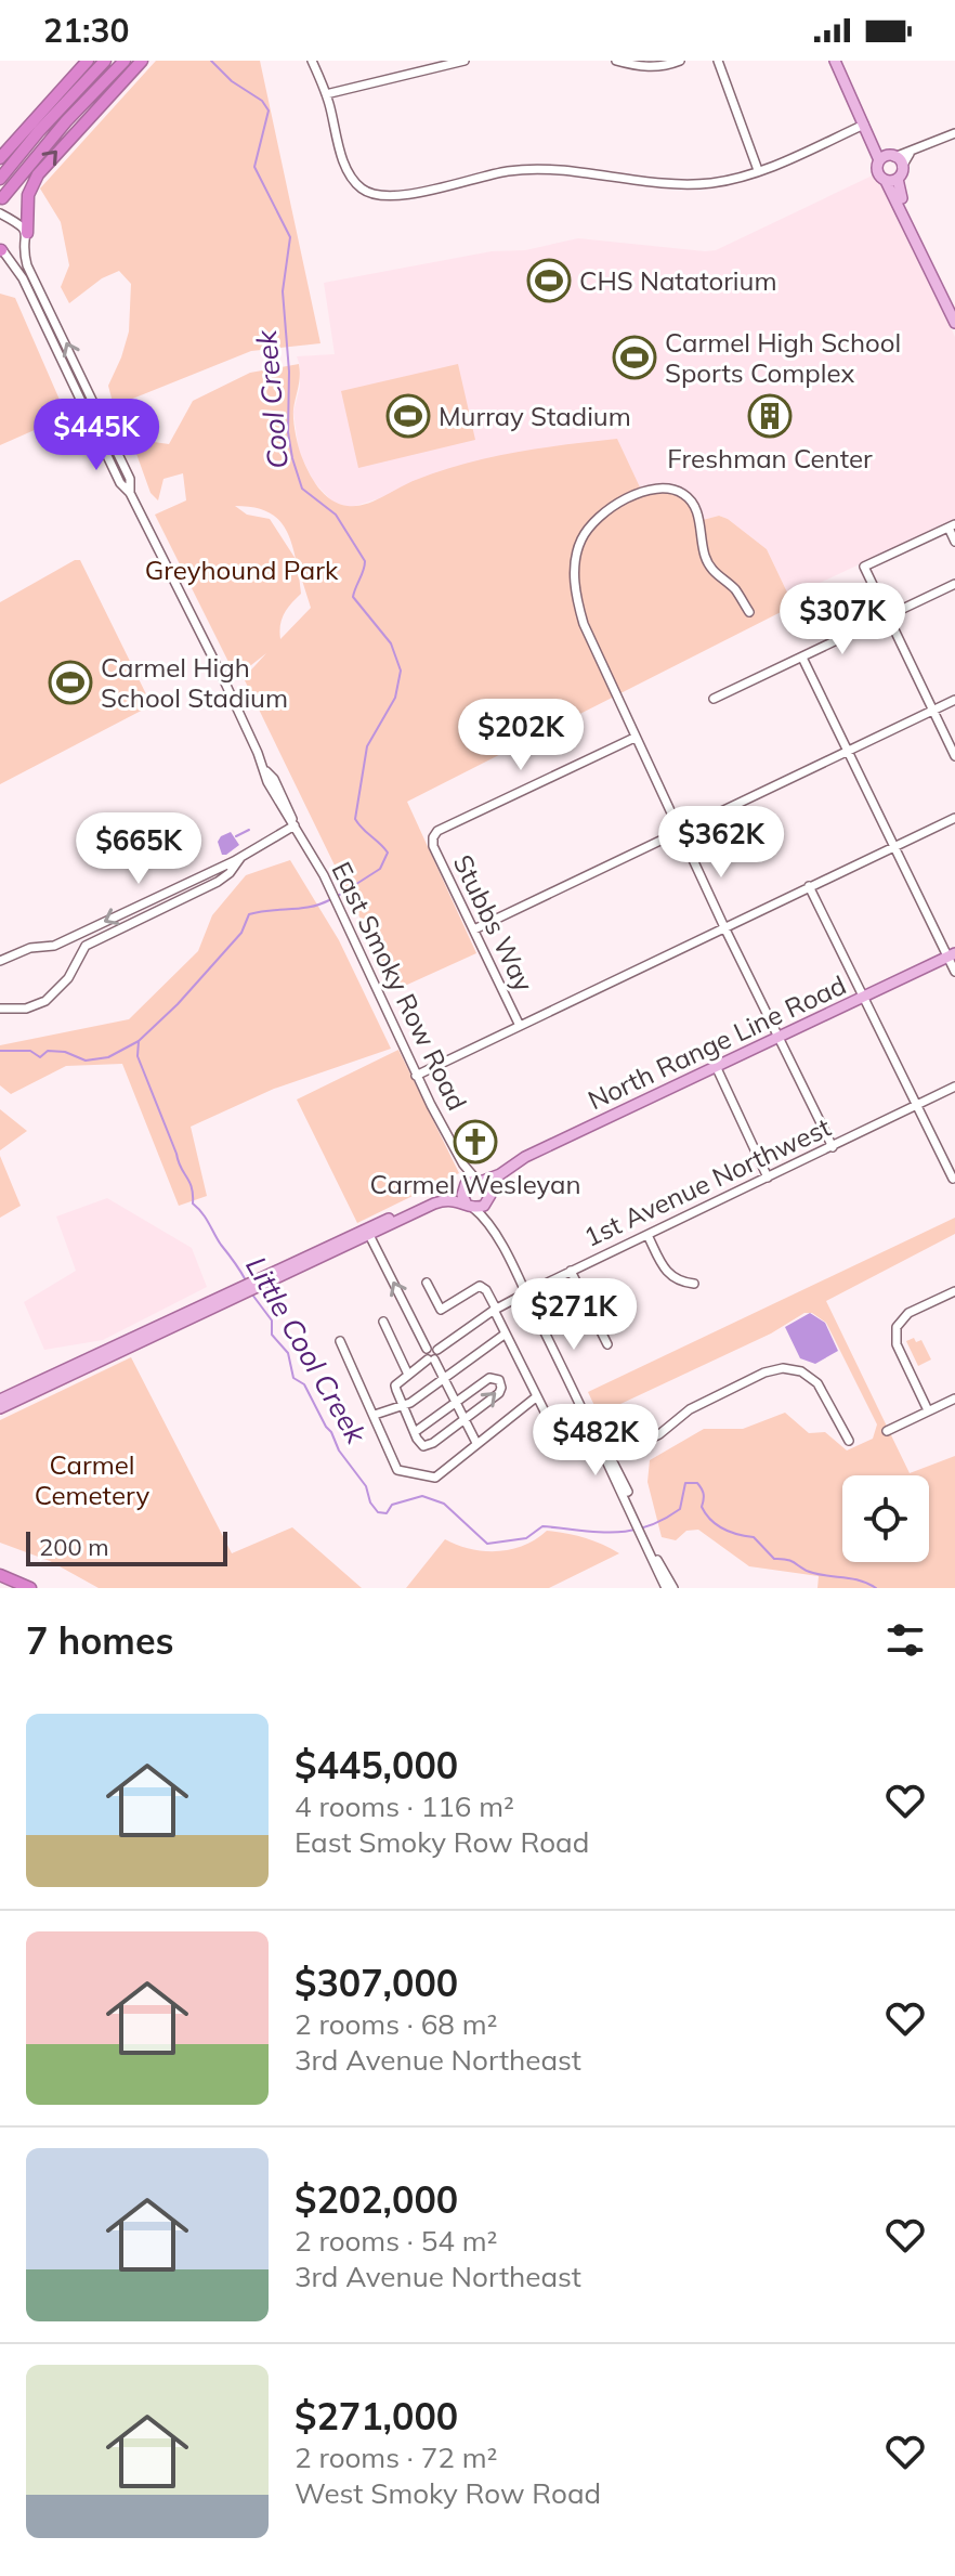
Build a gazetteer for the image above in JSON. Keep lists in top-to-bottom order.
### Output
{
  "streets": {
    "main road": ["North Range Line Road"],
    "street": ["Stubbs Way", "East Smoky Row Road", "1st Avenue Northwest"]
  },
  "crossings": [
    ["East Smoky Row Road", "North Range Line Road"]
  ],
  "water": ["Cool Creek", "Little Cool Creek"],
  "parks": ["Greyhound Park", "Carmel Cemetery"],
  "places": {
    "sports": [
      "CHS Natatorium",
      "Carmel High School Sports Complex",
      "Murray Stadium",
      "Carmel High School Stadium"
    ],
    "building": ["Freshman Center"],
    "church": ["Carmel Wesleyan"]
  },
  "scale_bar": "200 m",
  "page": {
    "status": "21:30",
    "price": [
      "$445K",
      "$307K",
      "$202K",
      "$362K",
      "$665K",
      "$271K",
      "$482K"
    ],
    "scale": "200 m",
    "heading": "7 homes",
    "list": [
      {
        "name": "$445,000",
        "note": "4 rooms · 116 m² · East Smoky Row Road"
      },
      {
        "name": "$307,000",
        "note": "2 rooms · 68 m² · 3rd Avenue Northeast"
      },
      {
        "name": "$202,000",
        "note": "2 rooms · 54 m² · 3rd Avenue Northeast"
      },
      {
        "name": "$271,000",
        "note": "2 rooms · 72 m² · West Smoky Row Road"
      }
    ]
  }
}
